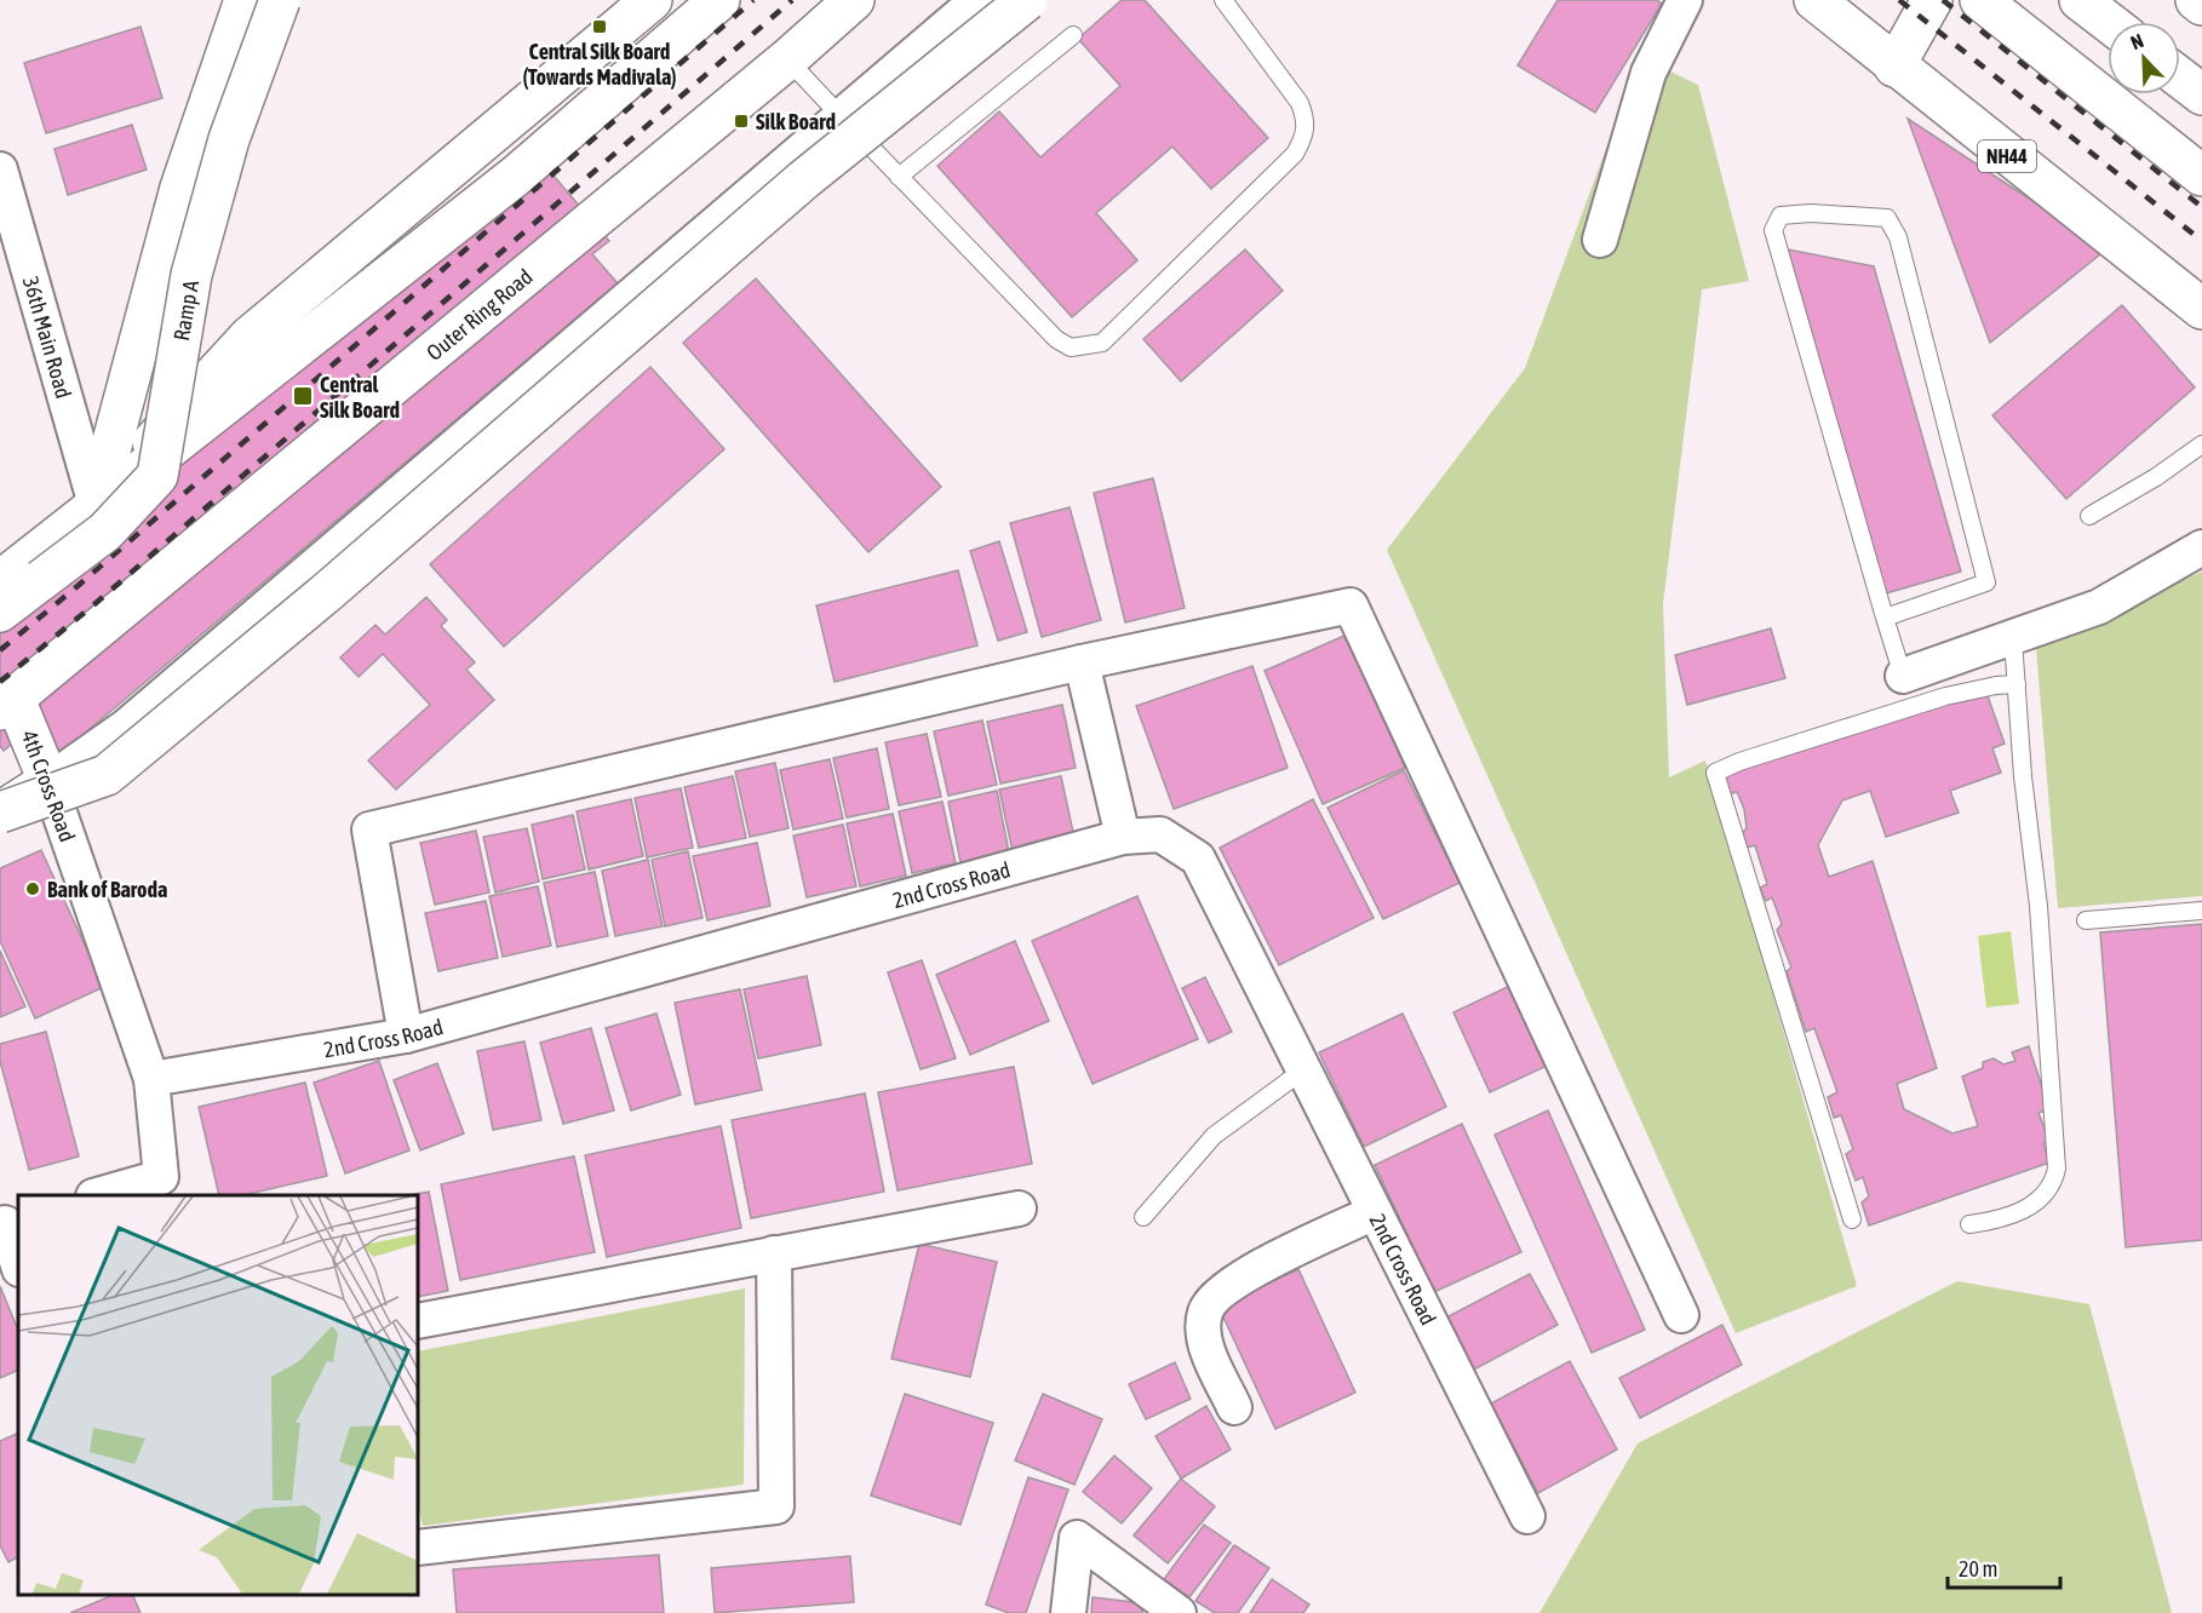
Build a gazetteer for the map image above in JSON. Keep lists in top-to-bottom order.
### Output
{
  "streets": {
    "main road": [
      "NH44",
      "Ramp A",
      "Outer Ring Road",
      "4th Cross Road"
    ],
    "street": ["36th Main Road", "2nd Cross Road"]
  },
  "crossings": [
    ["Outer Ring Road", "4th Cross Road"],
    ["4th Cross Road", "2nd Cross Road"]
  ],
  "places": {
    "transit": ["Central Silk Board (Towards Madivala)", "Silk Board", "Central Silk Board"],
    "other": ["Bank of Baroda"]
  },
  "scale_bar": "20 m",
  "north": "top left"
}
